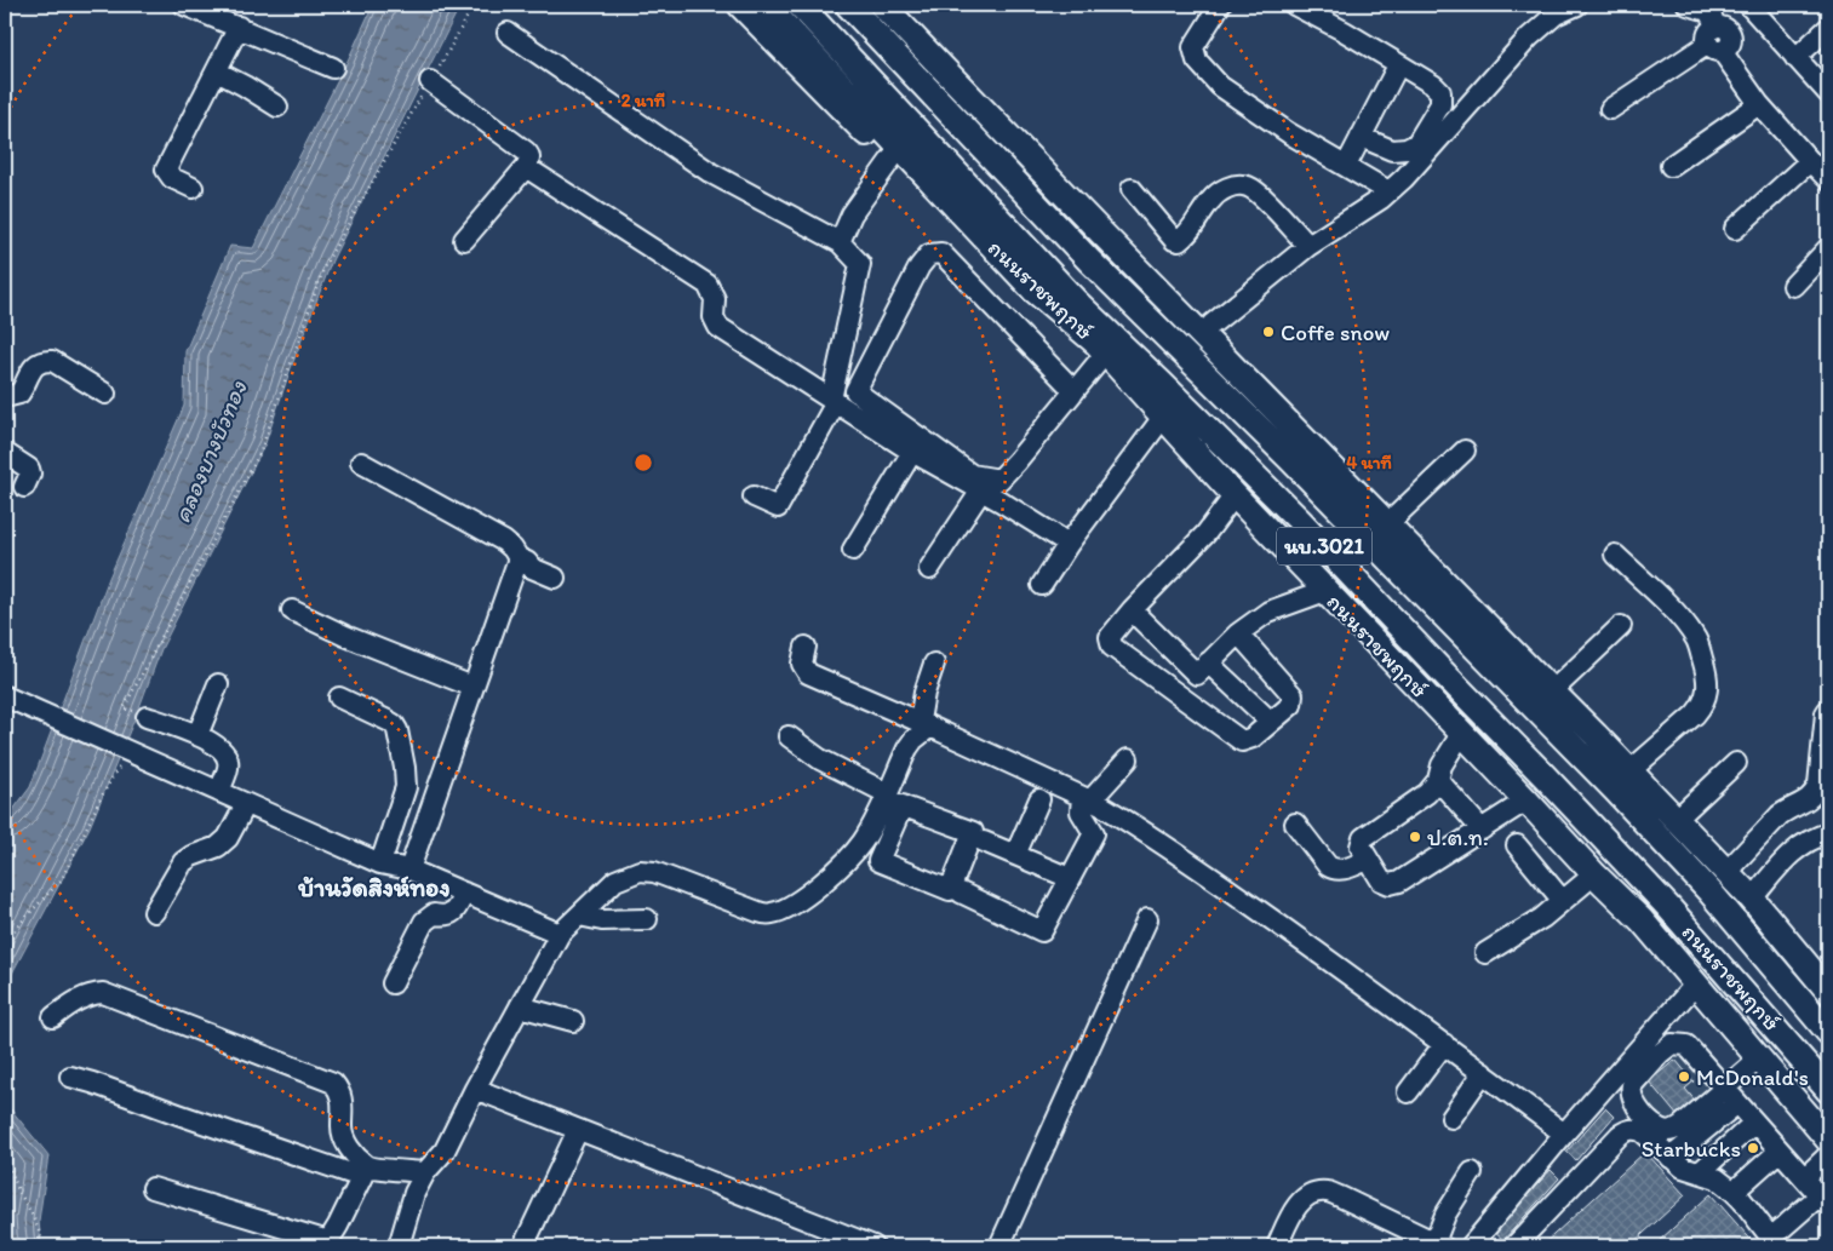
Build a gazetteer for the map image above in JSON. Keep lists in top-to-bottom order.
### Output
{
  "streets": {
    "main road": ["ถนนราชพฤกษ์", "นบ.3021"]
  },
  "districts": ["บ้านวัดสิงห์ทอง"],
  "water": ["คลองบางบัวทอง"],
  "places": [
    "Coffe snow",
    "ป.ต.ท.",
    "McDonald's",
    "Starbucks"
  ],
  "rings": ["2 นาที", "4 นาที"]
}
